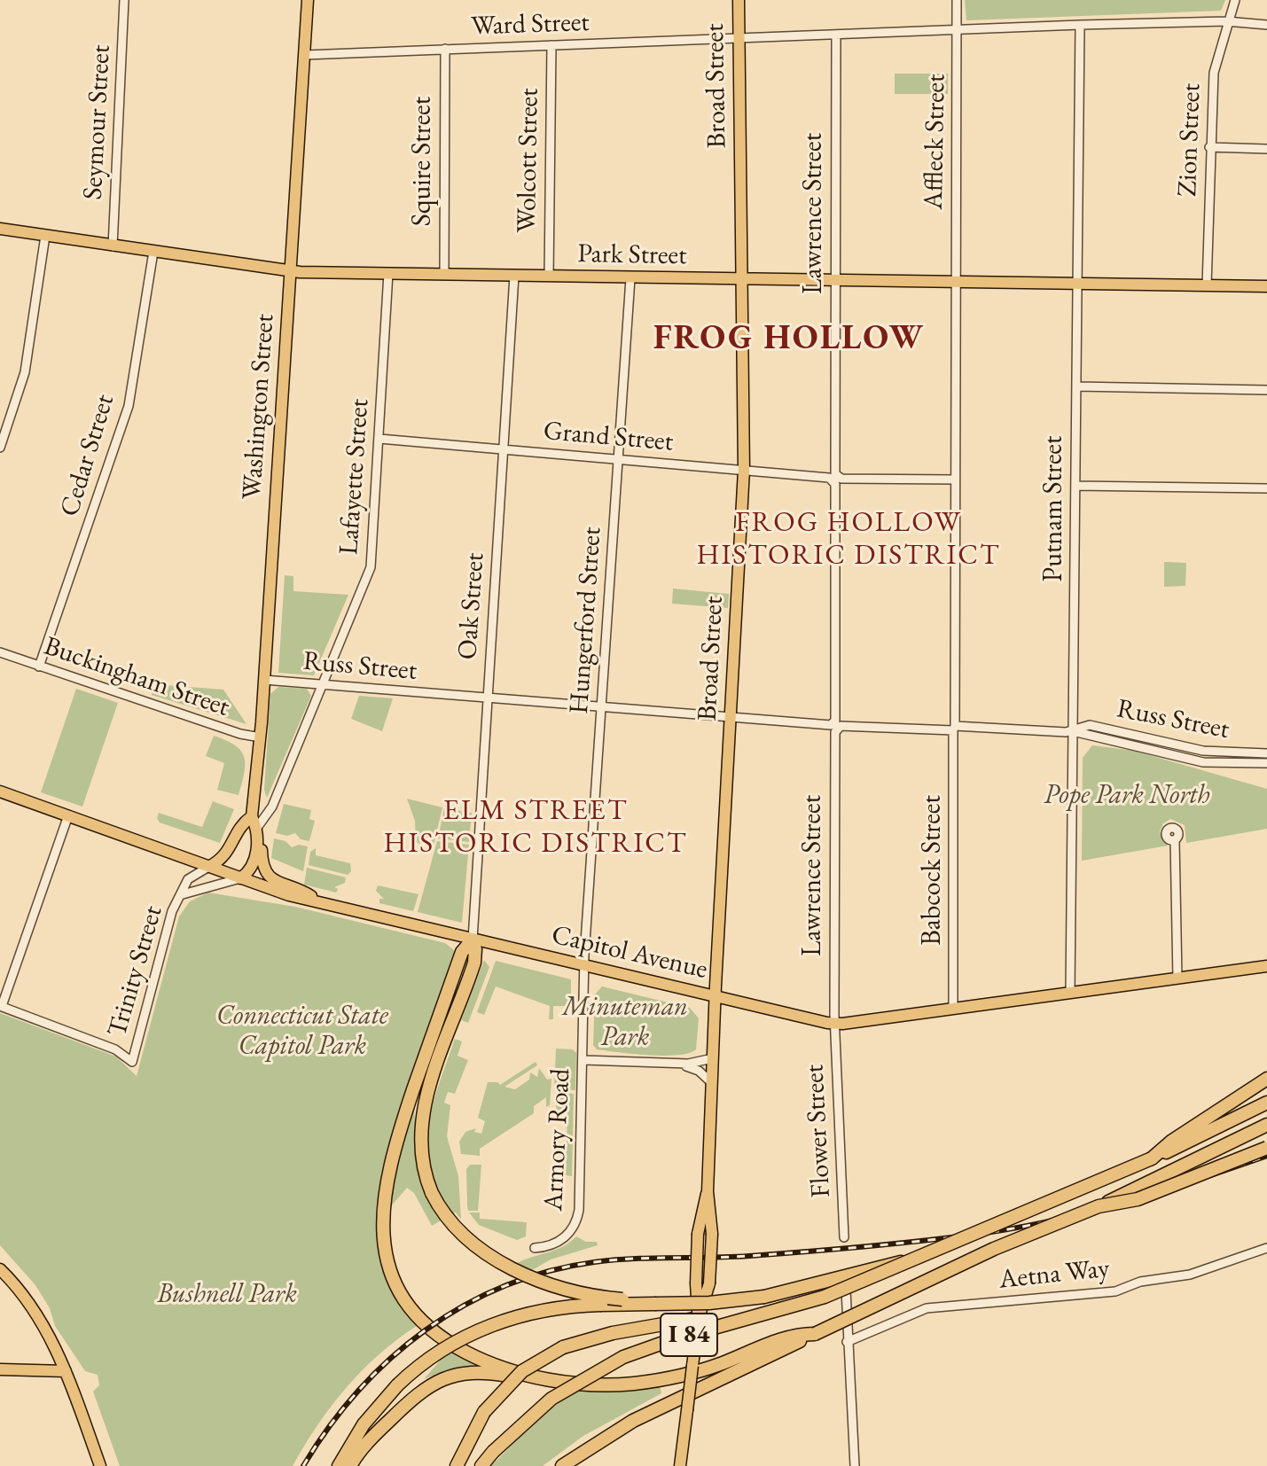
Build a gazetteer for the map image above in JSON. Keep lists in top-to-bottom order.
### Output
{
  "streets": {
    "highway": ["I 84"],
    "main road": [
      "Broad Street",
      "Park Street",
      "Washington Street",
      "Capitol Avenue"
    ],
    "street": [
      "Ward Street",
      "Seymour Street",
      "Zion Street",
      "Affleck Street",
      "Wolcott Street",
      "Squire Street",
      "Lawrence Street",
      "Grand Street",
      "Cedar Street",
      "Lafayette Street",
      "Putnam Street",
      "Oak Street",
      "Hungerford Street",
      "Russ Street",
      "Buckingham Street",
      "Babcock Street",
      "Trinity Street",
      "Flower Street",
      "Armory Road",
      "Aetna Way"
    ]
  },
  "crossings": [
    ["Ward Street", "Broad Street"],
    ["Ward Street", "Zion Street"],
    ["Ward Street", "Affleck Street"],
    ["Ward Street", "Wolcott Street"],
    ["Ward Street", "Squire Street"],
    ["Ward Street", "Lawrence Street"],
    ["Ward Street", "Washington Street"],
    ["Ward Street", "Putnam Street"],
    ["Broad Street", "Park Street"],
    ["Broad Street", "Grand Street"],
    ["Broad Street", "Russ Street"],
    ["Broad Street", "Capitol Avenue"],
    ["Seymour Street", "Park Street"],
    ["Zion Street", "Park Street"],
    ["Affleck Street", "Park Street"],
    ["Affleck Street", "Babcock Street"],
    ["Wolcott Street", "Park Street"],
    ["Squire Street", "Park Street"],
    ["Lawrence Street", "Park Street"],
    ["Lawrence Street", "Grand Street"],
    ["Lawrence Street", "Russ Street"],
    ["Lawrence Street", "Capitol Avenue"],
    ["Lawrence Street", "Flower Street"],
    ["Park Street", "Washington Street"],
    ["Park Street", "Cedar Street"],
    ["Park Street", "Lafayette Street"],
    ["Park Street", "Putnam Street"],
    ["Park Street", "Oak Street"],
    ["Park Street", "Hungerford Street"],
    ["Park Street", "Babcock Street"],
    ["Washington Street", "Lafayette Street"],
    ["Washington Street", "Russ Street"],
    ["Washington Street", "Buckingham Street"],
    ["Washington Street", "Capitol Avenue"],
    ["Washington Street", "Trinity Street"],
    ["Grand Street", "Lafayette Street"],
    ["Grand Street", "Oak Street"],
    ["Grand Street", "Hungerford Street"],
    ["Grand Street", "Babcock Street"],
    ["Cedar Street", "Buckingham Street"],
    ["Lafayette Street", "Russ Street"],
    ["Putnam Street", "Russ Street"],
    ["Putnam Street", "Capitol Avenue"],
    ["Oak Street", "Russ Street"],
    ["Oak Street", "Capitol Avenue"],
    ["Hungerford Street", "Russ Street"],
    ["Hungerford Street", "Capitol Avenue"],
    ["Hungerford Street", "Armory Road"],
    ["Russ Street", "Babcock Street"],
    ["Babcock Street", "Capitol Avenue"],
    ["Capitol Avenue", "Trinity Street"],
    ["Capitol Avenue", "Flower Street"],
    ["Capitol Avenue", "Armory Road"]
  ],
  "districts": ["FROG HOLLOW", "FROG HOLLOW HISTORIC DISTRICT", "ELM STREET HISTORIC DISTRICT"],
  "parks": [
    "Pope Park North",
    "Minuteman Park",
    "Connecticut State Capitol Park",
    "Bushnell Park"
  ]
}
